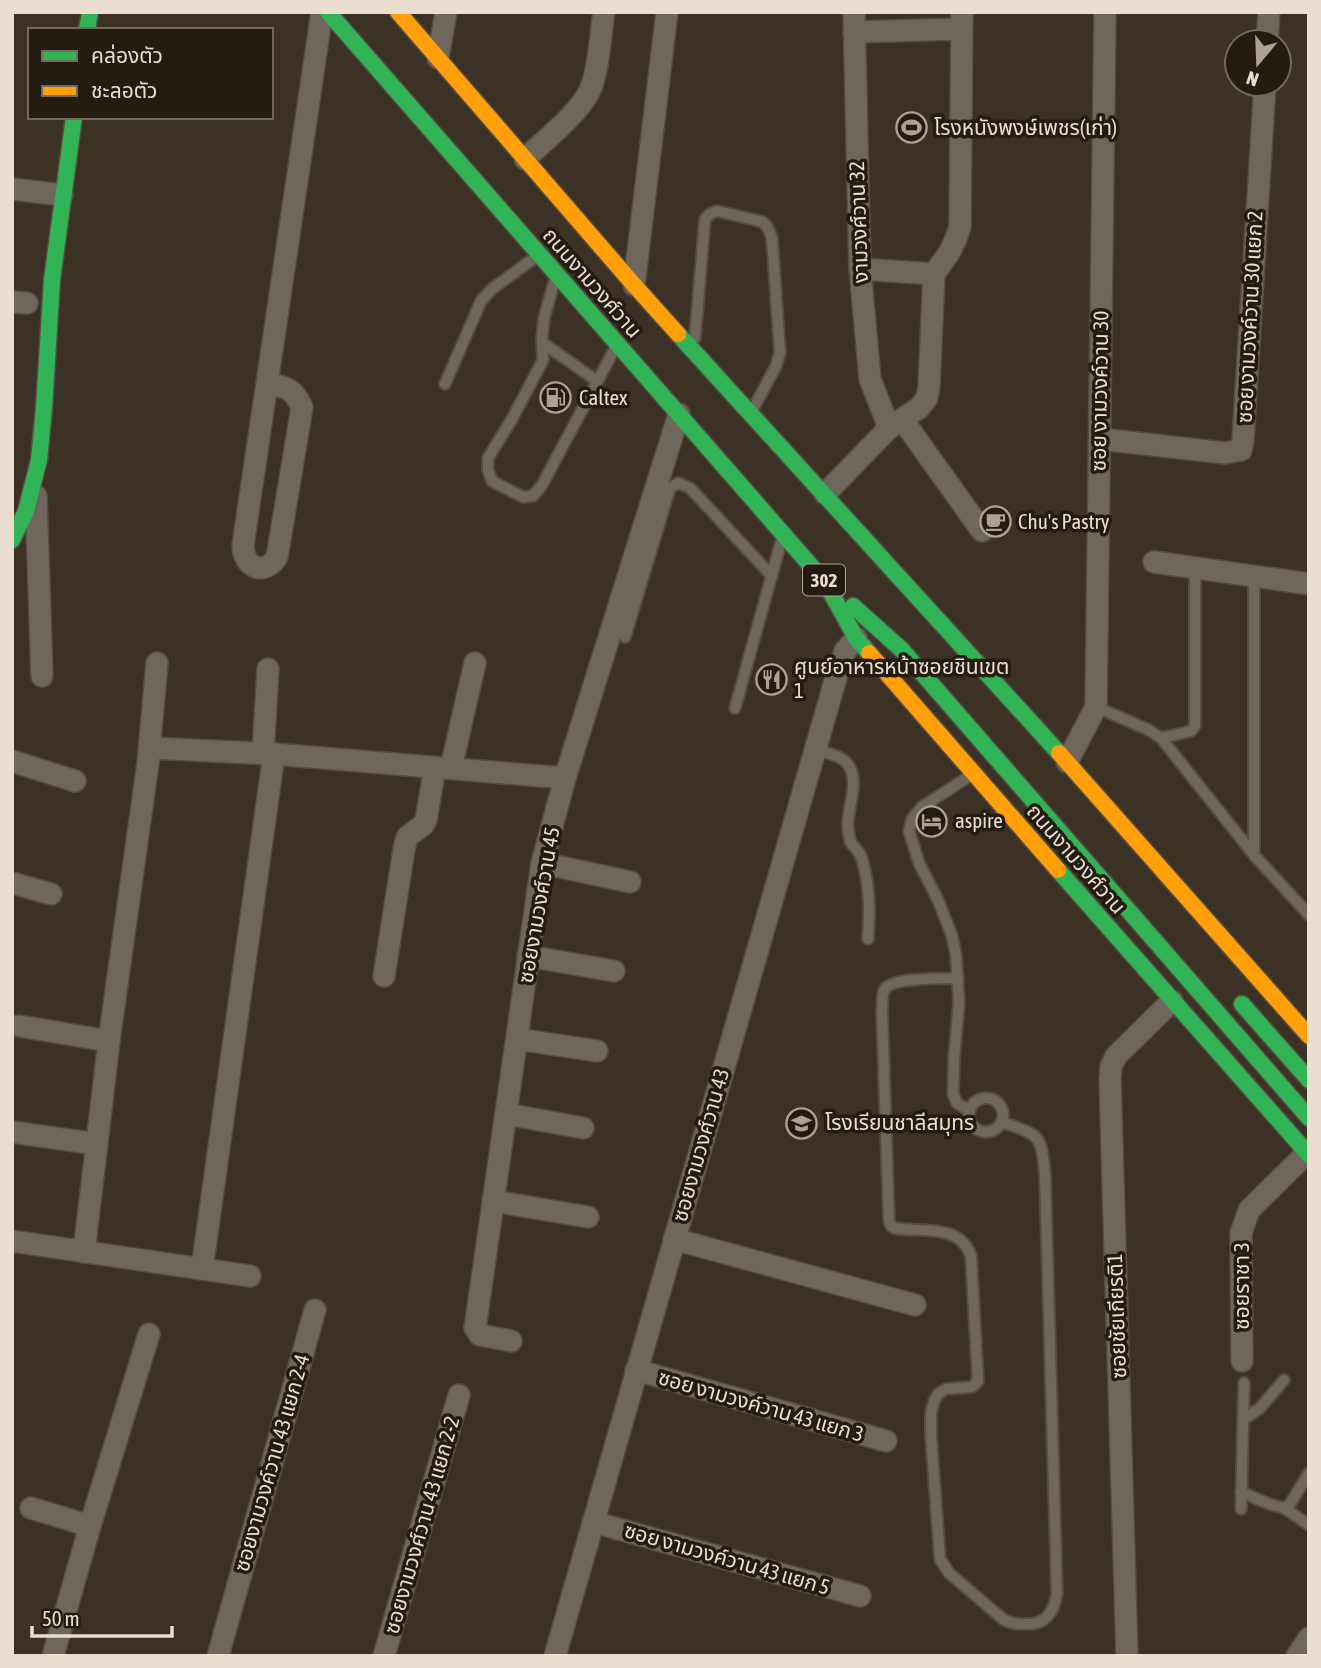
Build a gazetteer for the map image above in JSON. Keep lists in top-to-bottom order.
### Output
{
  "streets": {
    "main road": ["ถนนงามวงศ์วาน", "302"],
    "street": [
      "งามวงศ์วาน 32",
      "ซอย งามวงค์วาน 30 แยก 2",
      "ซอย งามวงค์วาน 30",
      "ซอยงามวงศ์วาน 45",
      "ซอยงามวงศ์วาน 43",
      "ซอยราชา 3",
      "ซอยชัยเกียรติ1",
      "ซอย งามวงค์วาน 43 แยก 3",
      "ซอยงามวงค์วาน 43 แยก 2-4",
      "ซอยงามวงศ์วาน 43 แยก 2-2",
      "ซอย งามวงค์วาน 43 แยก 5"
    ]
  },
  "crossings": [
    ["ถนนงามวงศ์วาน", "ซอย งามวงค์วาน 30"],
    ["ถนนงามวงศ์วาน", "ซอยงามวงศ์วาน 45"],
    ["ถนนงามวงศ์วาน", "ซอยงามวงศ์วาน 43"],
    ["ถนนงามวงศ์วาน", "ซอยราชา 3"],
    ["ถนนงามวงศ์วาน", "ซอยชัยเกียรติ1"],
    ["ซอย งามวงค์วาน 30 แยก 2", "ซอย งามวงค์วาน 30"],
    ["ซอยงามวงศ์วาน 43", "ซอย งามวงค์วาน 43 แยก 3"],
    ["ซอยงามวงศ์วาน 43", "ซอย งามวงค์วาน 43 แยก 5"]
  ],
  "places": {
    "sports": ["โรงหนังพงษ์เพชร(เก่า)"],
    "fuel station": ["Caltex"],
    "cafe": ["Chu's Pastry"],
    "restaurant": ["ศูนย์อาหารหน้าซอยชินเขต 1"],
    "hotel": ["aspire"],
    "school or university": ["โรงเรียนชาลีสมุทร"]
  },
  "legend": ["คล่องตัว", "ชะลอตัว"],
  "scale_bar": "50 m",
  "north": "bottom"
}
